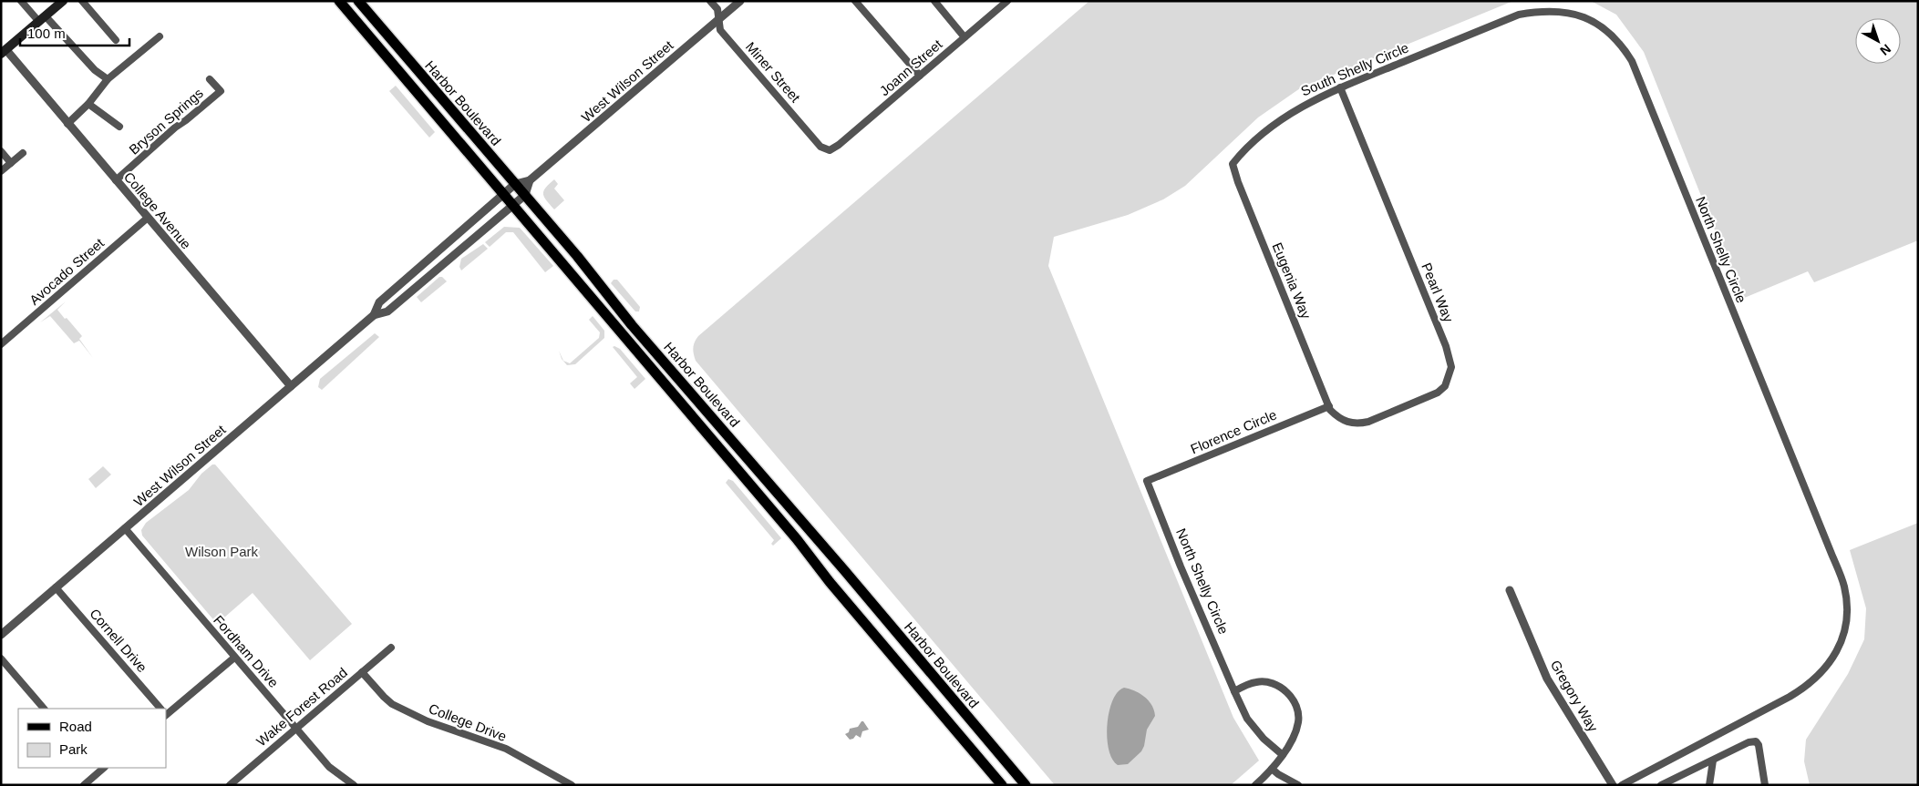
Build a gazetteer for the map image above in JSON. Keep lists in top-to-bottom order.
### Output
{
  "streets": {
    "main road": ["Harbor Boulevard"],
    "street": [
      "Joann Street",
      "South Shelly Circle",
      "Miner Street",
      "West Wilson Street",
      "Bryson Springs",
      "College Avenue",
      "North Shelly Circle",
      "Avocado Street",
      "Eugenia Way",
      "Pearl Way",
      "Florence Circle",
      "Cornell Drive",
      "Fordham Drive",
      "Gregory Way",
      "Wake Forest Road",
      "College Drive"
    ]
  },
  "crossings": [
    ["Joann Street", "Miner Street"],
    ["South Shelly Circle", "North Shelly Circle"],
    ["South Shelly Circle", "Eugenia Way"],
    ["South Shelly Circle", "Pearl Way"],
    ["Miner Street", "West Wilson Street"],
    ["West Wilson Street", "Harbor Boulevard"],
    ["West Wilson Street", "College Avenue"],
    ["West Wilson Street", "Cornell Drive"],
    ["West Wilson Street", "Fordham Drive"],
    ["Bryson Springs", "College Avenue"],
    ["College Avenue", "Avocado Street"],
    ["North Shelly Circle", "Florence Circle"],
    ["Eugenia Way", "Pearl Way"],
    ["Eugenia Way", "Florence Circle"],
    ["Pearl Way", "Florence Circle"],
    ["Fordham Drive", "Wake Forest Road"],
    ["Wake Forest Road", "College Drive"]
  ],
  "parks": ["Wilson Park"],
  "legend": ["Road", "Park"],
  "scale_bar": "100 m",
  "north": "bottom right"
}
